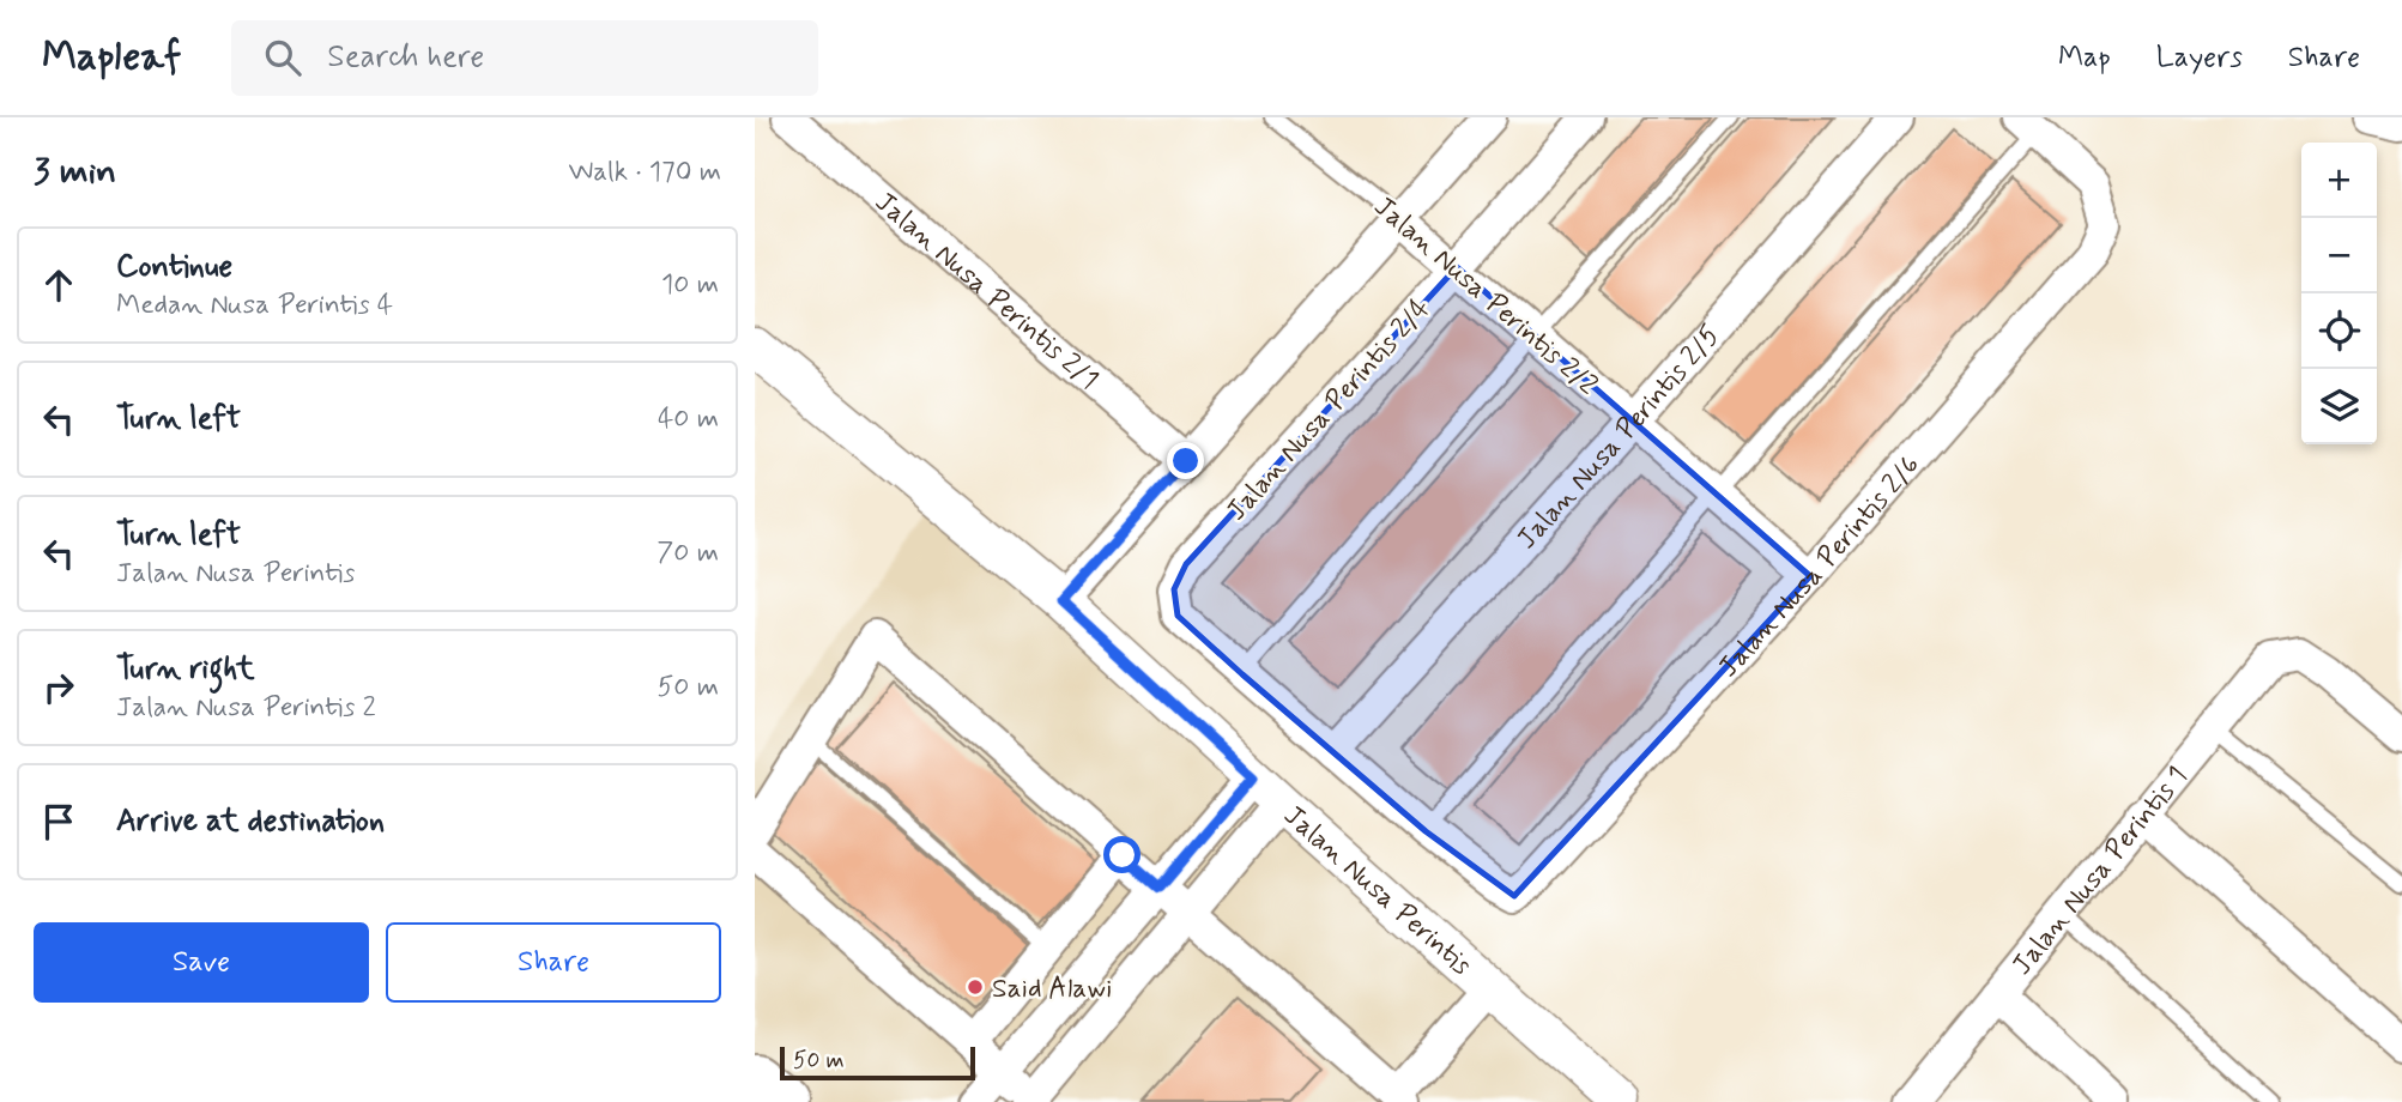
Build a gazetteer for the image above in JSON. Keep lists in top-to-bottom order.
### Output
{
  "streets": {
    "street": [
      "Jalan Nusa Perintis 2/1",
      "Jalan Nusa Perintis 2/2",
      "Jalan Nusa Perintis 2/4",
      "Jalan Nusa Perintis 2/5",
      "Jalan Nusa Perintis 2/6",
      "Jalan Nusa Perintis 1",
      "Jalan Nusa Perintis"
    ]
  },
  "crossings": [
    ["Jalan Nusa Perintis 2/2", "Jalan Nusa Perintis 2/4"],
    ["Jalan Nusa Perintis 2/2", "Jalan Nusa Perintis 2/5"],
    ["Jalan Nusa Perintis 2/2", "Jalan Nusa Perintis 2/6"]
  ],
  "places": ["Said Alawi"],
  "scale_bar": "50 m",
  "page": {
    "header": "Mapleaf",
    "search": "Search here",
    "nav": ["Map", "Layers", "Share"],
    "heading": ["3 min", "Walk · 170 m"],
    "map_buttons": ["+", "−"],
    "list": [
      ["Continue", "Medan Nusa Perintis 4", "10 m"],
      ["Turn left", "40 m"],
      ["Turn left", "Jalan Nusa Perintis", "70 m"],
      ["Turn right", "Jalan Nusa Perintis 2", "50 m"],
      "Arrive at destination"
    ],
    "buttons": ["Save", "Share"],
    "scale": "50 m"
  }
}
